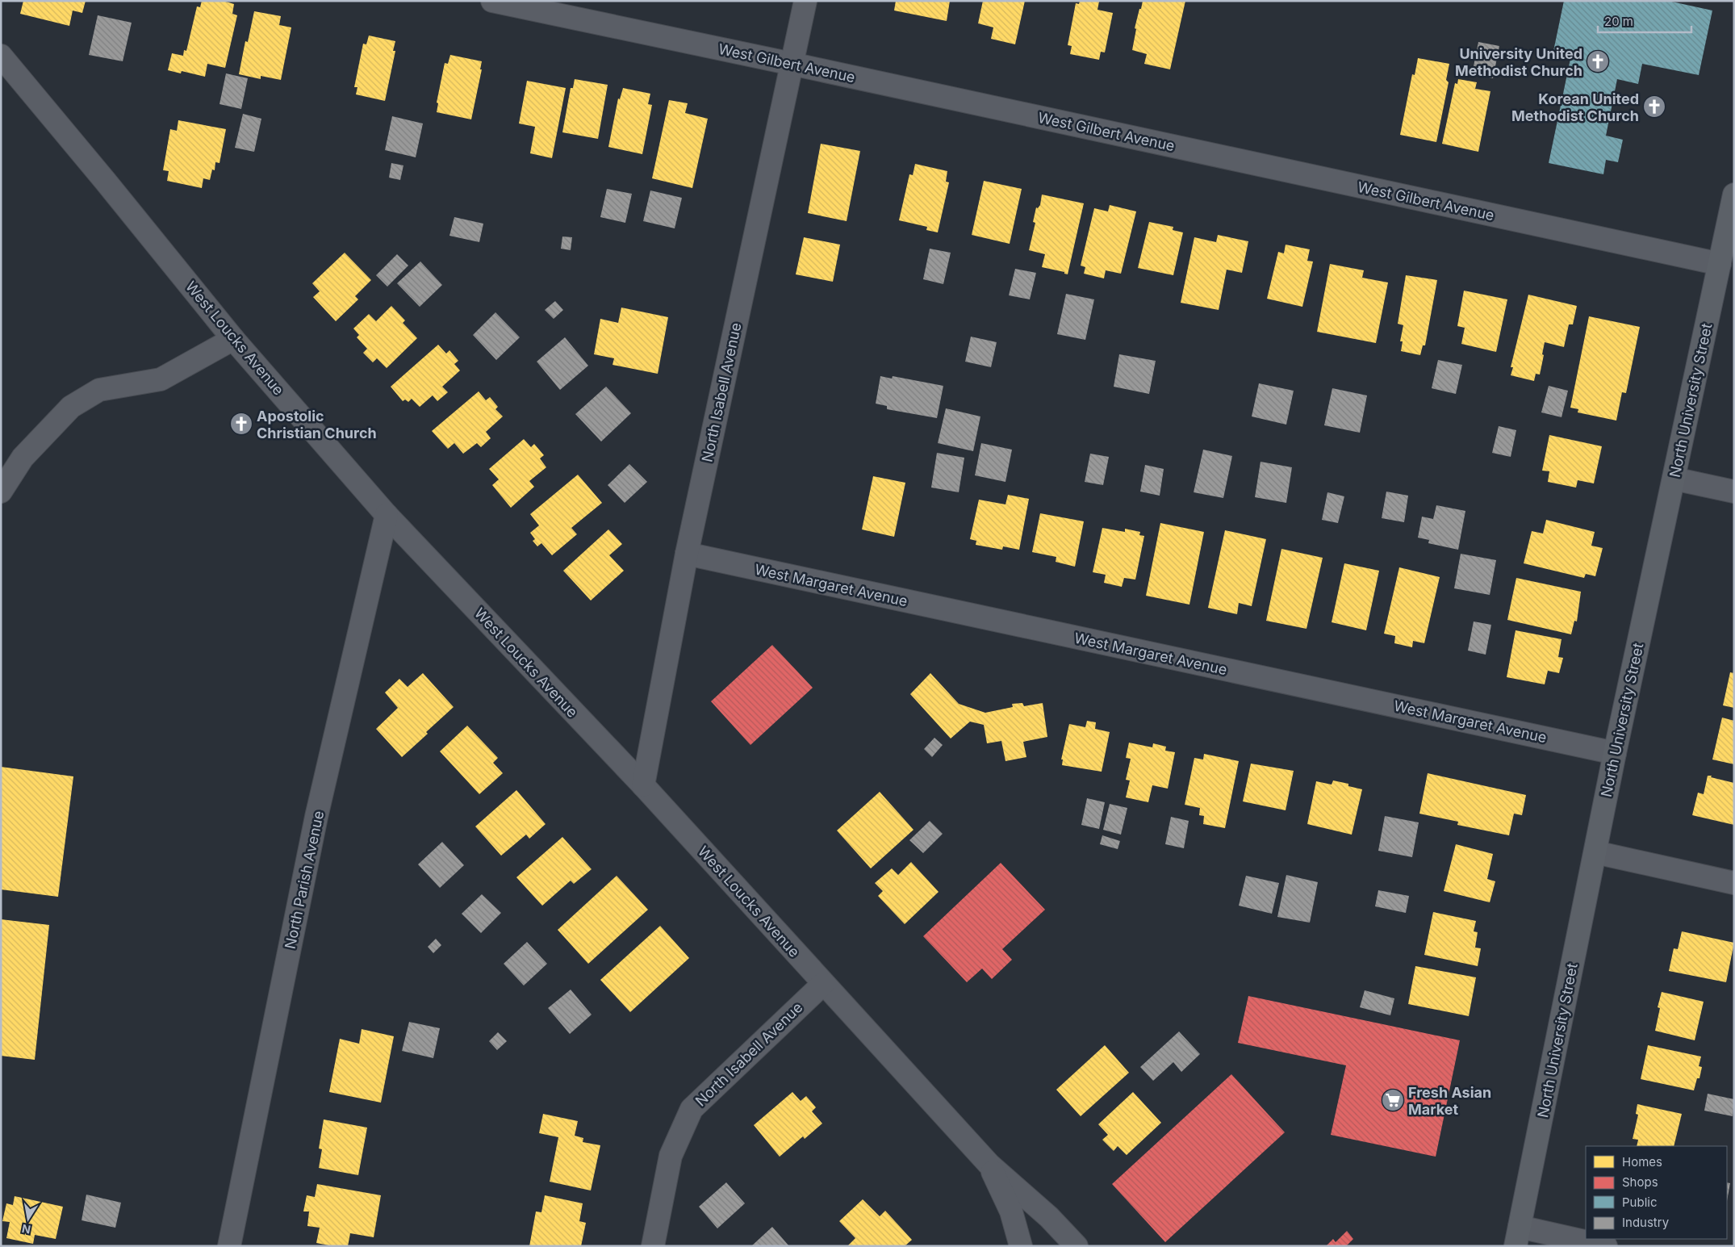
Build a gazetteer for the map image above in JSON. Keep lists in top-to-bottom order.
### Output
{
  "streets": {
    "main road": ["North University Street"],
    "street": [
      "West Gilbert Avenue",
      "West Loucks Avenue",
      "North Isabell Avenue",
      "West Margaret Avenue",
      "North Parish Avenue"
    ]
  },
  "crossings": [
    ["West Gilbert Avenue", "North Isabell Avenue"],
    ["West Gilbert Avenue", "North University Street"],
    ["West Loucks Avenue", "North Isabell Avenue"],
    ["West Loucks Avenue", "North Parish Avenue"],
    ["North Isabell Avenue", "West Margaret Avenue"],
    ["North University Street", "West Margaret Avenue"]
  ],
  "places": {
    "church": ["University United Methodist Church", "Korean United Methodist Church", "Apostolic Christian Church"],
    "supermarket": ["Fresh Asian Market"]
  },
  "legend": [
    "Homes",
    "Shops",
    "Public",
    "Industry"
  ],
  "scale_bar": "20 m",
  "north": "bottom"
}
